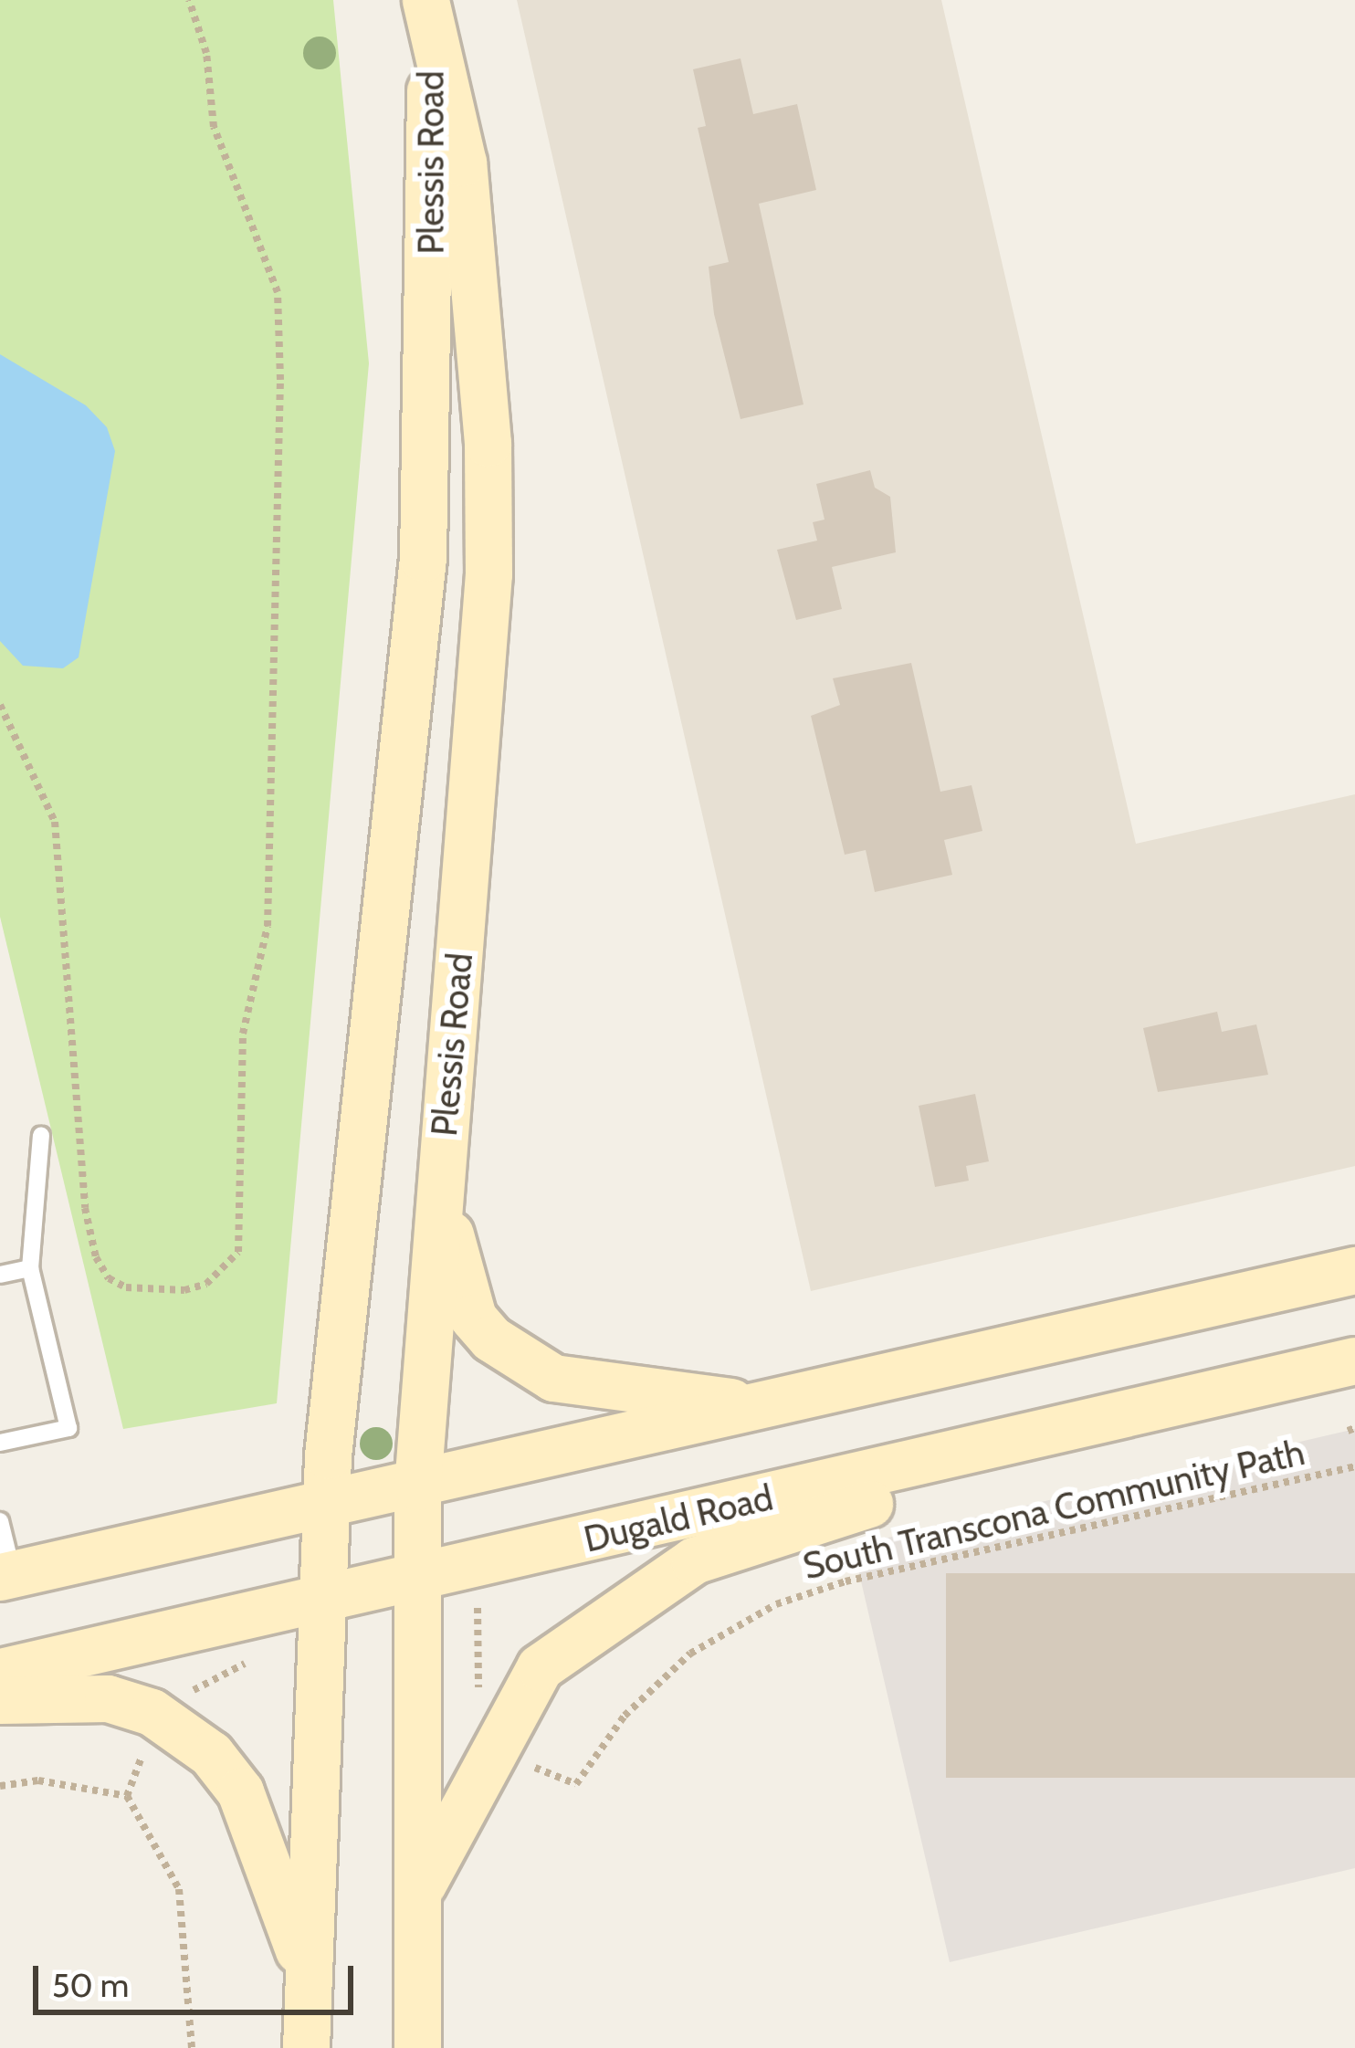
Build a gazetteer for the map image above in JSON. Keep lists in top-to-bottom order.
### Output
{
  "streets": {
    "main road": ["Plessis Road", "Dugald Road"],
    "path": ["South Transcona Community Path"]
  },
  "crossings": [
    ["Plessis Road", "Dugald Road"]
  ],
  "scale_bar": "50 m"
}
